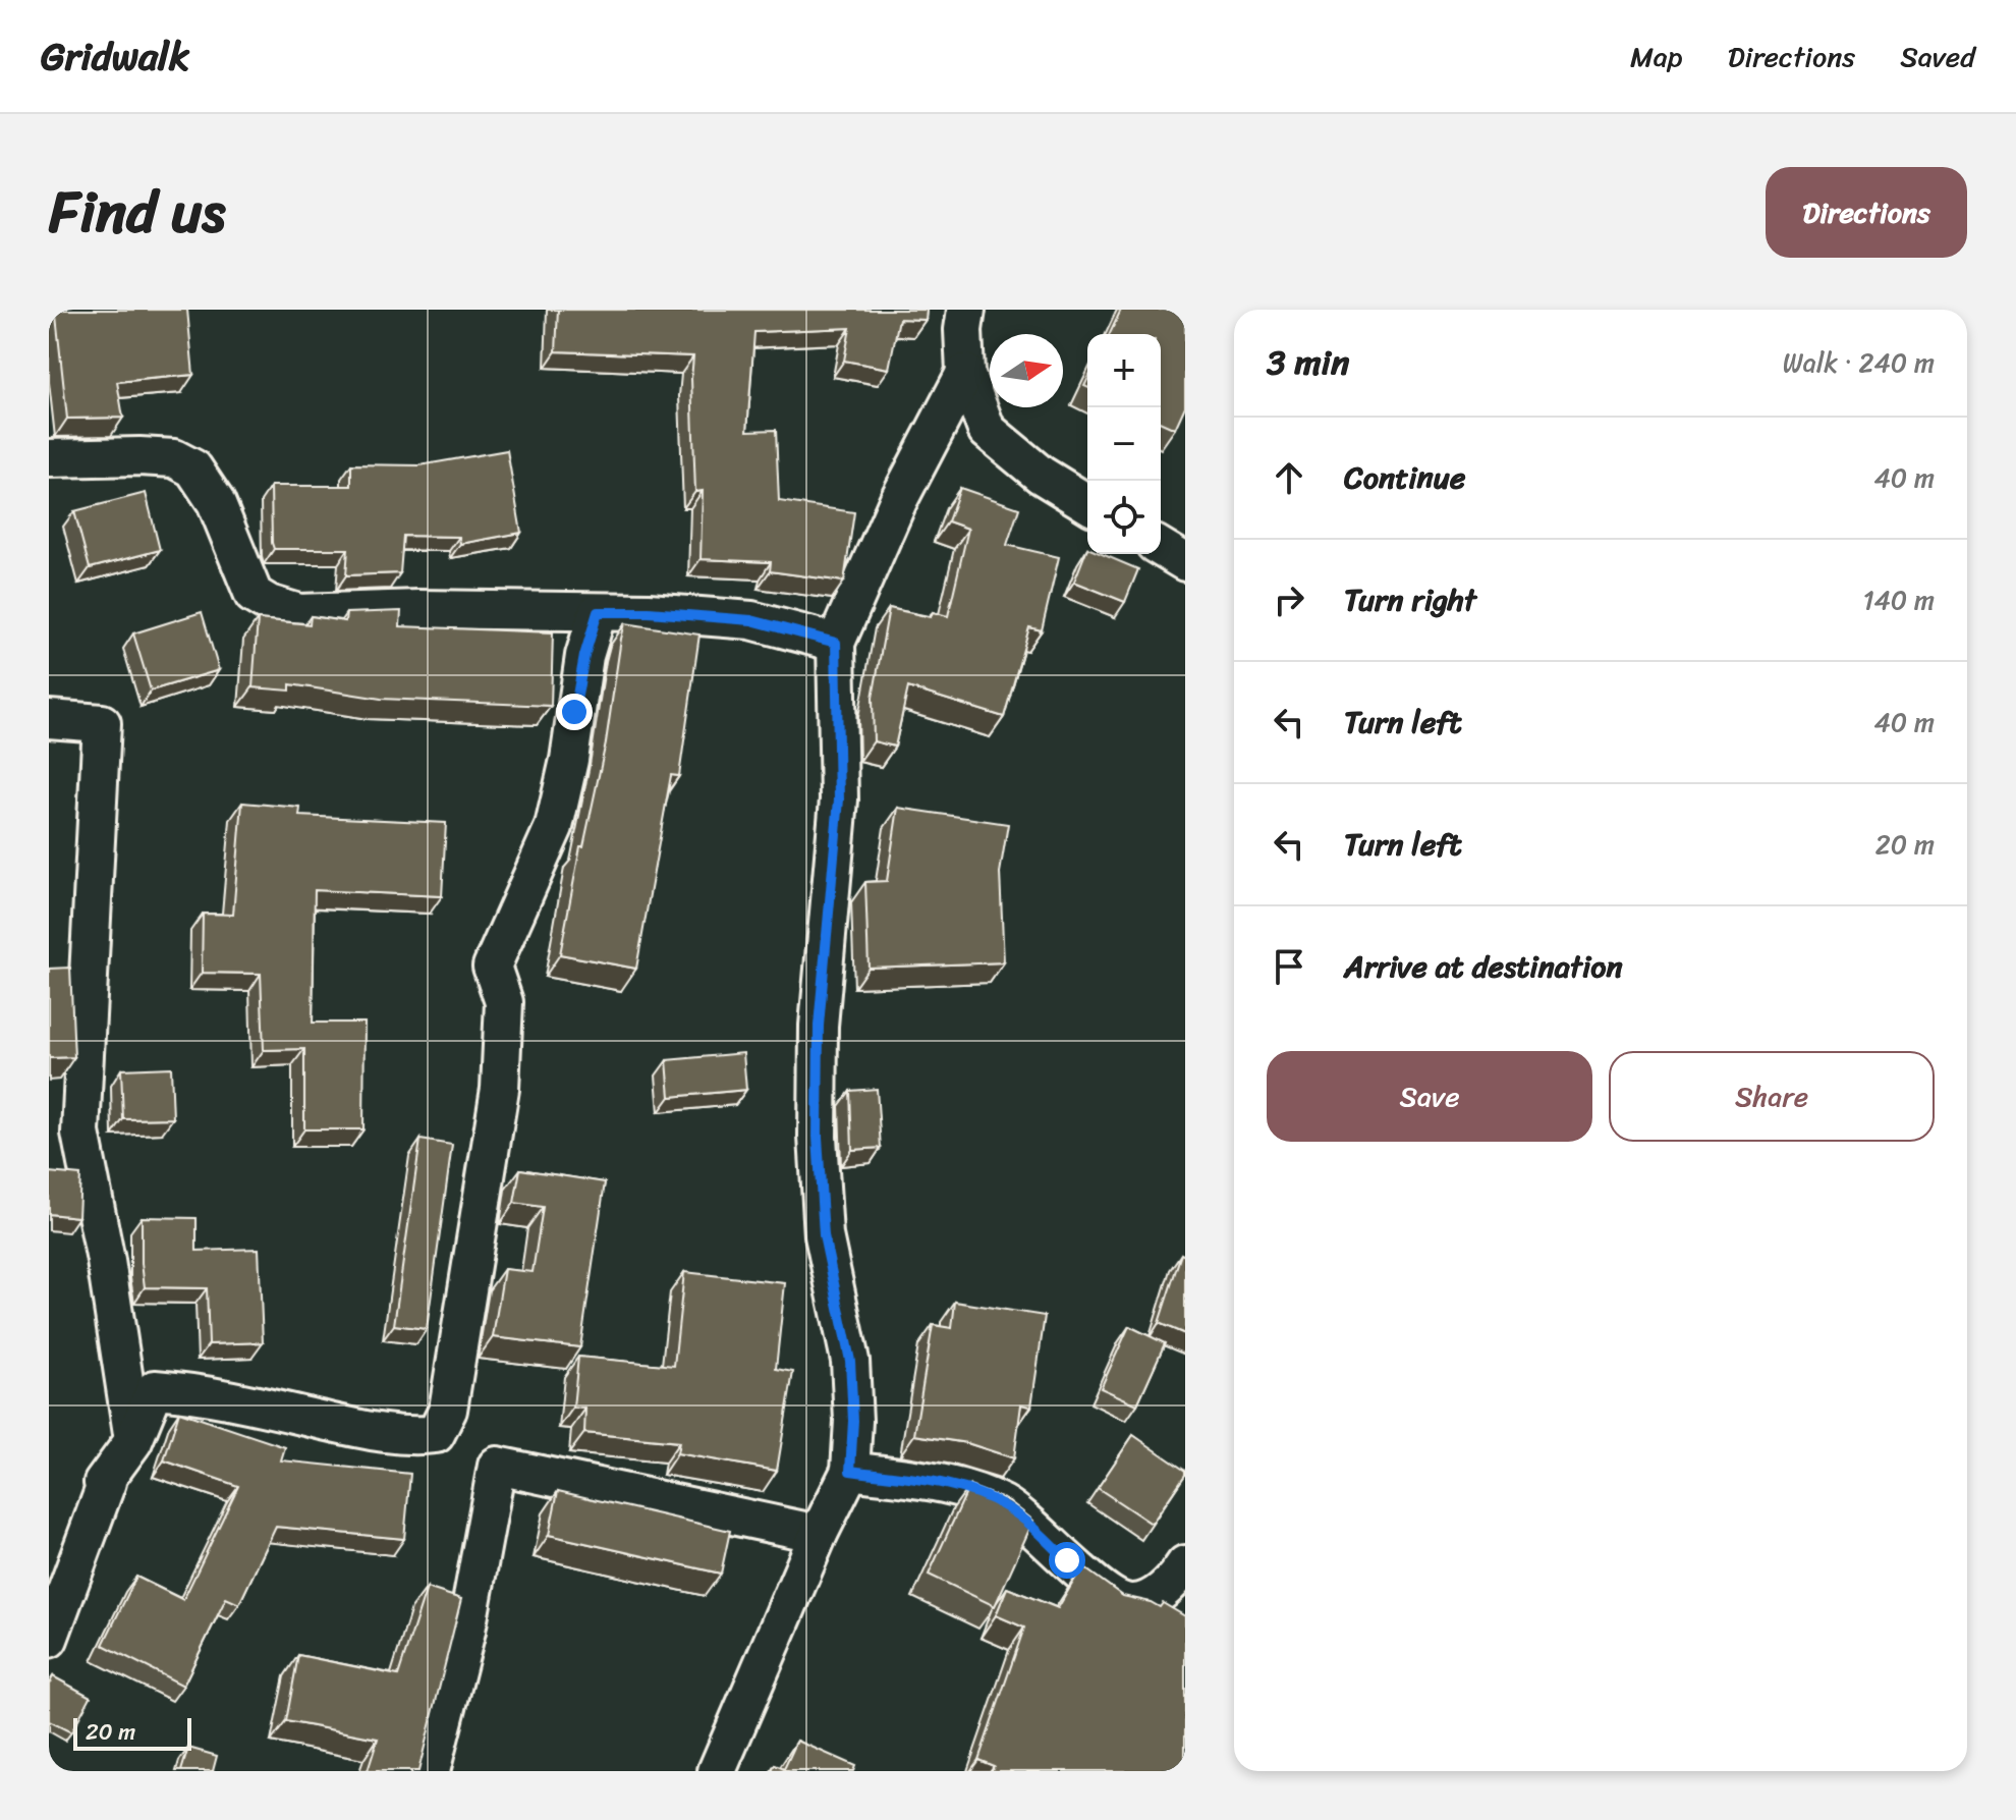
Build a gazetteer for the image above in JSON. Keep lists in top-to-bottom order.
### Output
{
  "scale_bar": "20 m",
  "north": "right",
  "page": {
    "header": "Gridwalk",
    "nav": ["Map", "Directions", "Saved"],
    "title": "Find us",
    "buttons": [
      "Directions",
      ["Save", "Share"]
    ],
    "heading": ["3 min", "Walk · 240 m"],
    "map_buttons": ["+", "−"],
    "list": [
      ["Continue", "40 m"],
      ["Turn right", "140 m"],
      ["Turn left", "40 m"],
      ["Turn left", "20 m"],
      "Arrive at destination"
    ],
    "scale": "20 m"
  }
}
